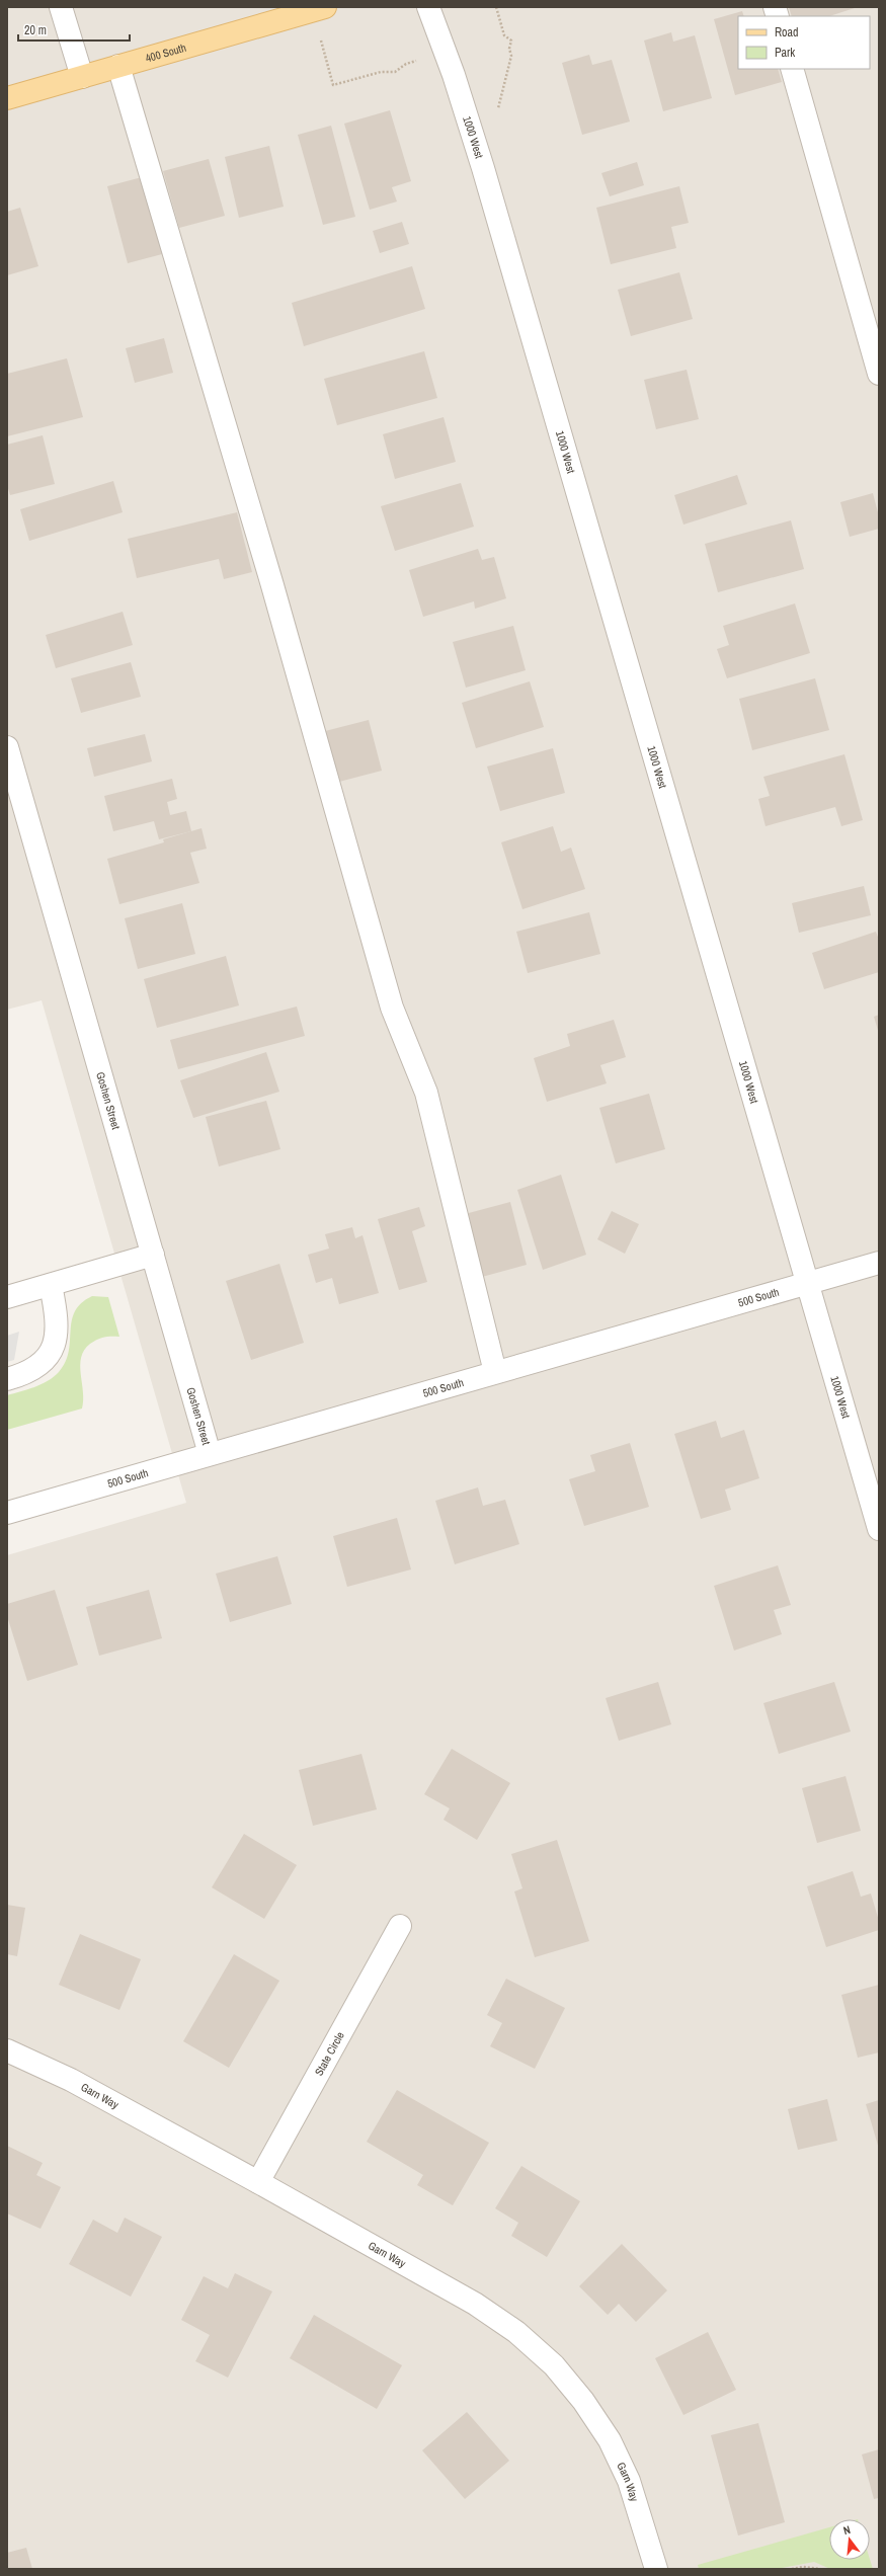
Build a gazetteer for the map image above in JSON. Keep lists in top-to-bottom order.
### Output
{
  "streets": {
    "main road": ["400 South"],
    "street": [
      "1000 West",
      "Goshen Street",
      "500 South",
      "State Circle",
      "Garn Way"
    ]
  },
  "crossings": [
    ["1000 West", "500 South"],
    ["Goshen Street", "500 South"],
    ["State Circle", "Garn Way"]
  ],
  "legend": ["Road", "Park"],
  "scale_bar": "20 m",
  "north": "top"
}
